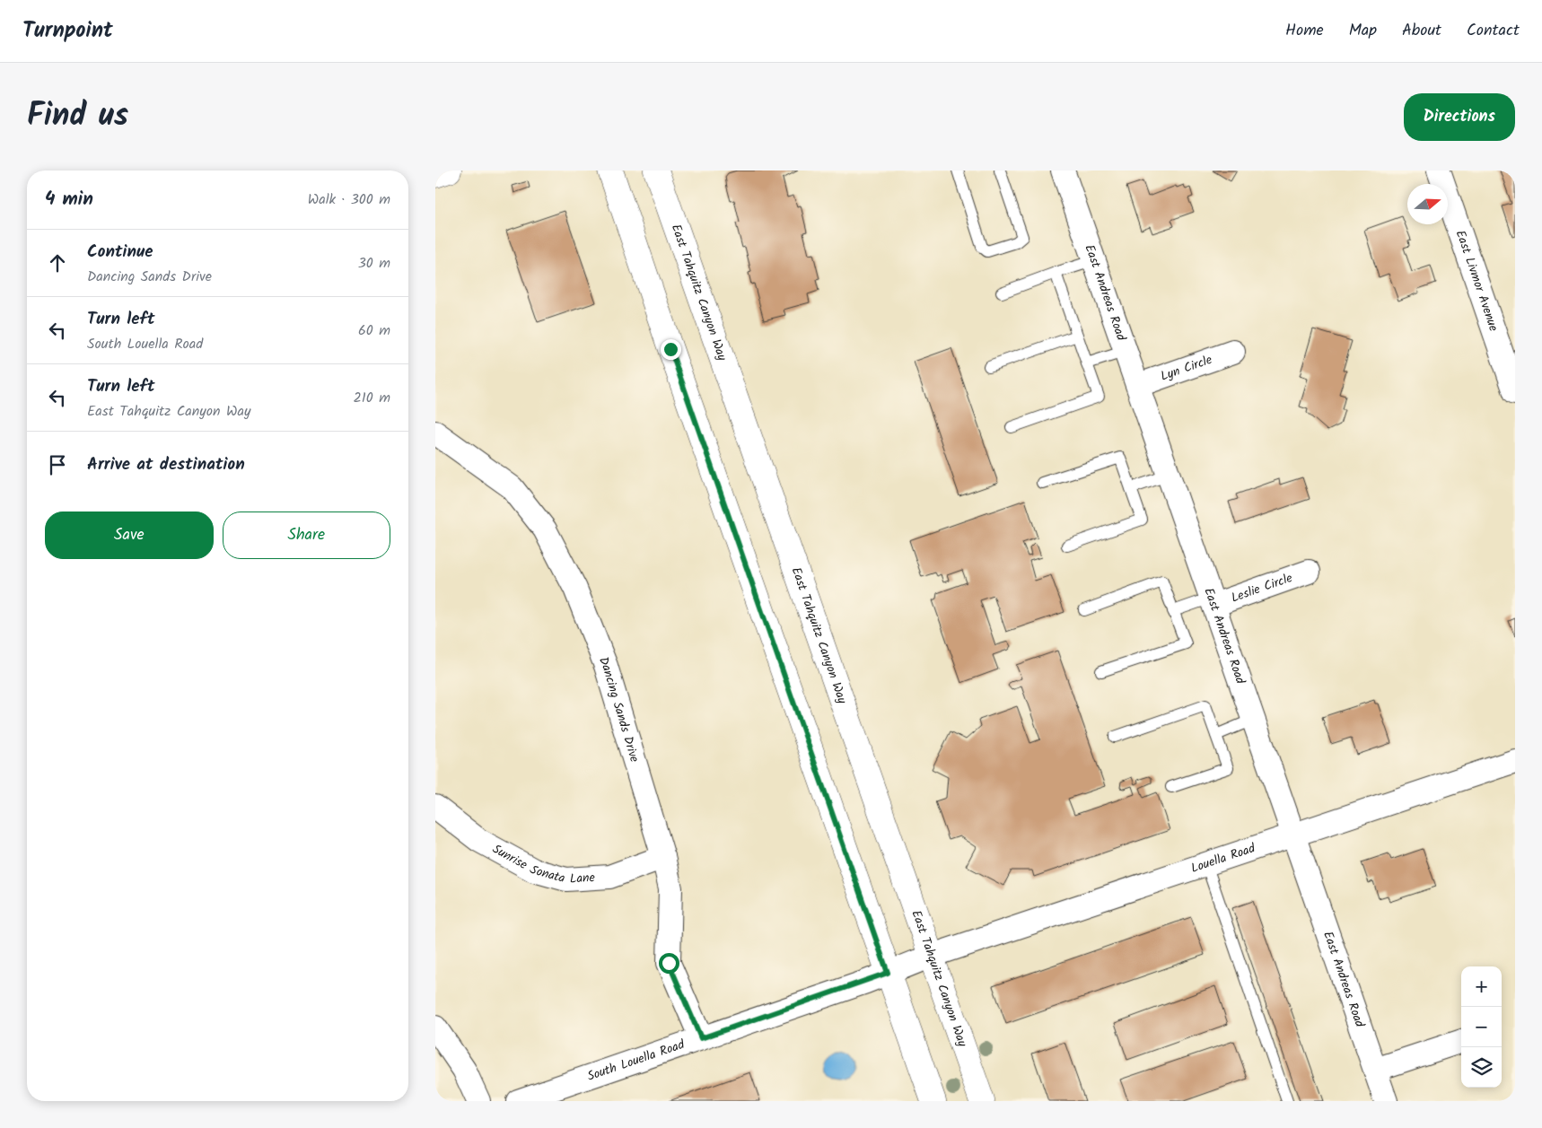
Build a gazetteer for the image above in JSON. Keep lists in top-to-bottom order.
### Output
{
  "streets": {
    "main road": ["East Tahquitz Canyon Way"],
    "street": [
      "East Livmor Avenue",
      "East Andreas Road",
      "Lyn Circle",
      "Leslie Circle",
      "Dancing Sands Drive",
      "Louella Road",
      "Sunrise Sonata Lane",
      "South Louella Road"
    ]
  },
  "crossings": [
    ["East Tahquitz Canyon Way", "Louella Road"],
    ["East Tahquitz Canyon Way", "South Louella Road"],
    ["East Andreas Road", "Lyn Circle"],
    ["East Andreas Road", "Leslie Circle"],
    ["East Andreas Road", "Louella Road"],
    ["Dancing Sands Drive", "Sunrise Sonata Lane"],
    ["Dancing Sands Drive", "South Louella Road"],
    ["Louella Road", "South Louella Road"]
  ],
  "north": "right",
  "page": {
    "header": "Turnpoint",
    "nav": [
      "Home",
      "Map",
      "About",
      "Contact"
    ],
    "title": "Find us",
    "buttons": [
      "Directions",
      ["Save", "Share"]
    ],
    "heading": ["4 min", "Walk · 300 m"],
    "list": [
      ["Continue", "Dancing Sands Drive", "30 m"],
      ["Turn left", "South Louella Road", "60 m"],
      ["Turn left", "East Tahquitz Canyon Way", "210 m"],
      "Arrive at destination"
    ],
    "map_buttons": ["+", "−"]
  }
}
